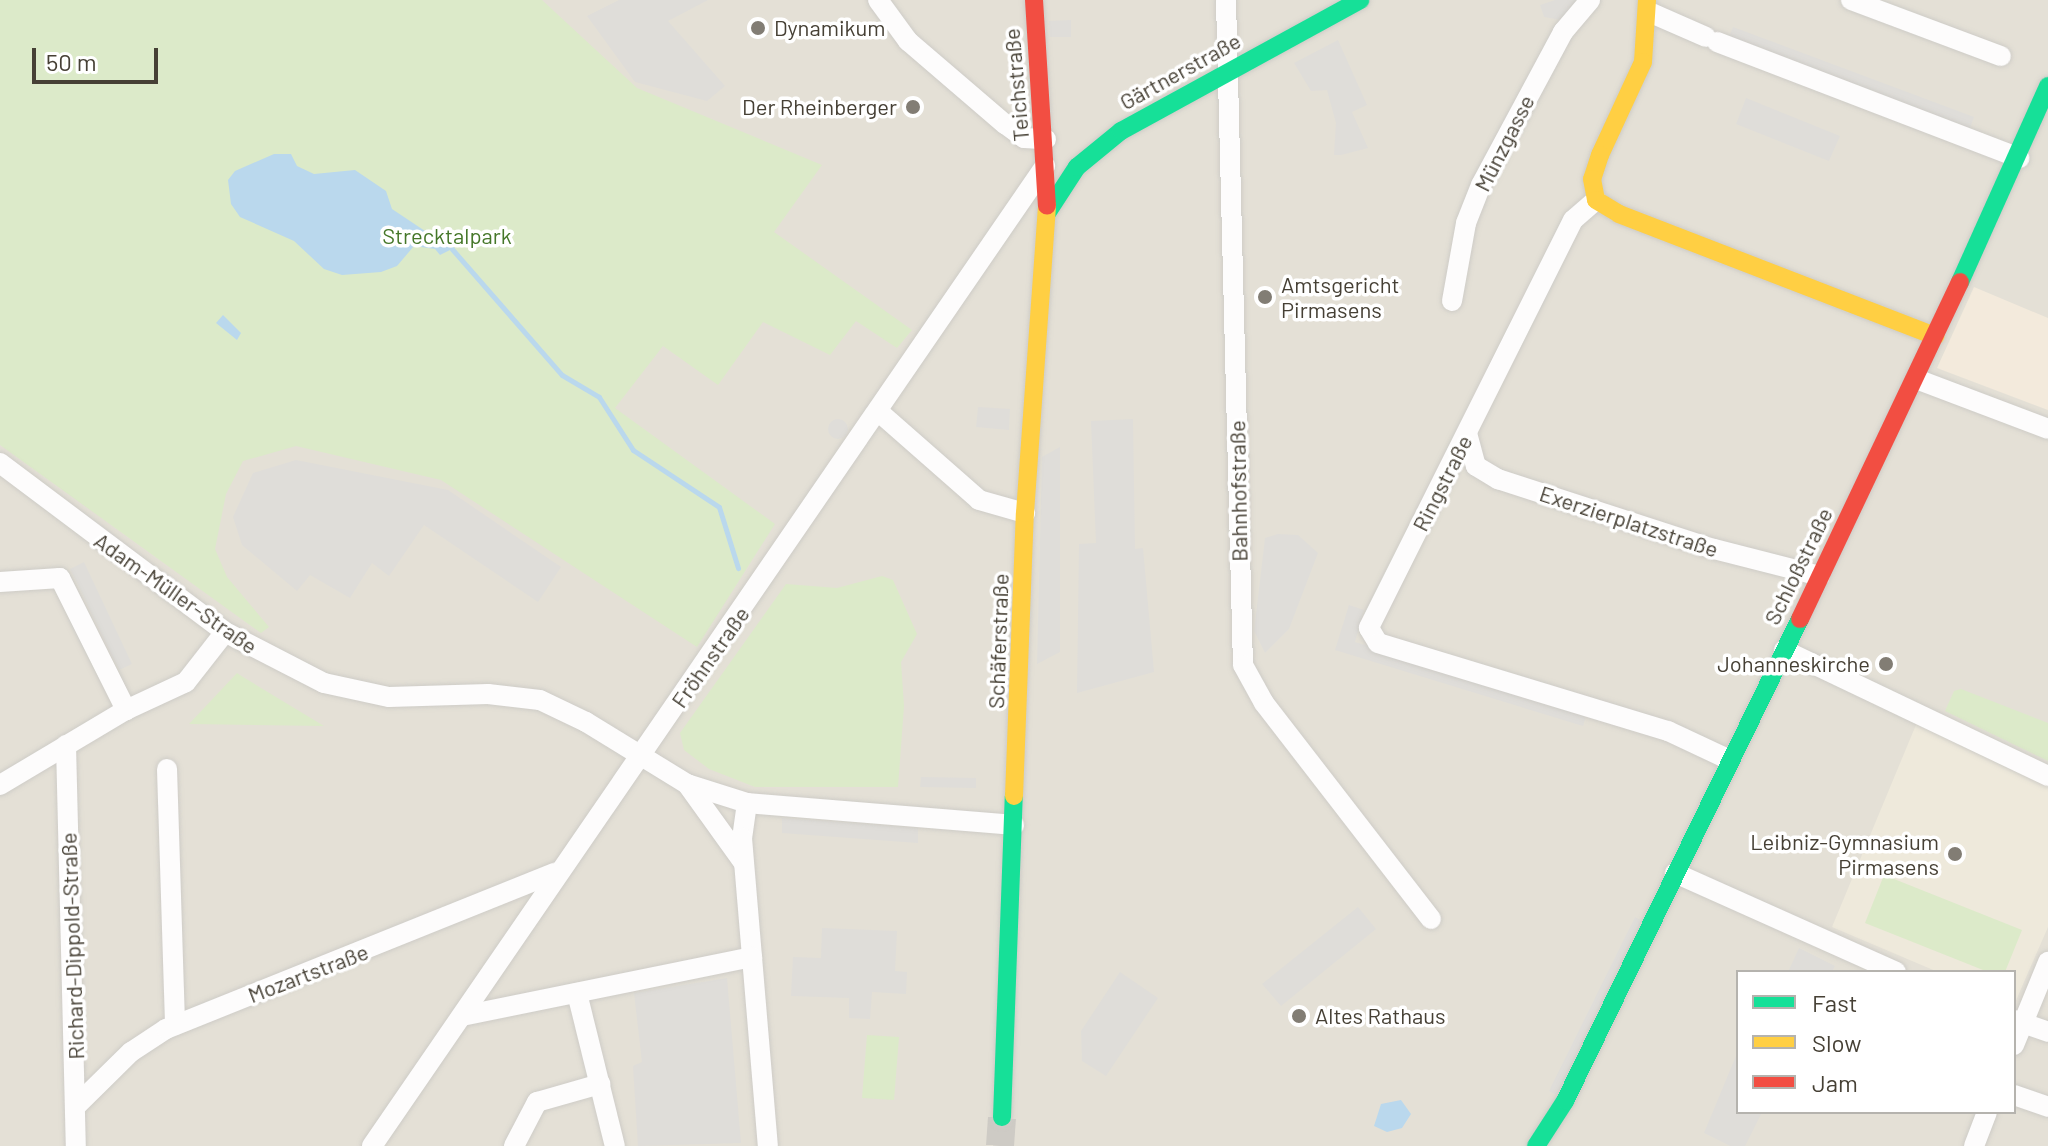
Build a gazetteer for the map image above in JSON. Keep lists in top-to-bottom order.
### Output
{
  "streets": {
    "main road": [
      "Gärtnerstraße",
      "Teichstraße",
      "Schloßstraße",
      "Schäferstraße"
    ],
    "street": [
      "Münzgasse",
      "Ringstraße",
      "Bahnhofstraße",
      "Exerzierplatzstraße",
      "Adam-Müller-Straße",
      "Fröhnstraße",
      "Richard-Dippold-Straße",
      "Mozartstraße"
    ]
  },
  "crossings": [
    ["Gärtnerstraße", "Bahnhofstraße"],
    ["Gärtnerstraße", "Schäferstraße"],
    ["Teichstraße", "Schäferstraße"],
    ["Teichstraße", "Fröhnstraße"],
    ["Ringstraße", "Exerzierplatzstraße"],
    ["Ringstraße", "Schloßstraße"],
    ["Exerzierplatzstraße", "Schloßstraße"],
    ["Adam-Müller-Straße", "Fröhnstraße"],
    ["Schäferstraße", "Fröhnstraße"],
    ["Fröhnstraße", "Mozartstraße"],
    ["Richard-Dippold-Straße", "Mozartstraße"]
  ],
  "parks": ["Strecktalpark"],
  "places": [
    "Dynamikum",
    "Der Rheinberger",
    "Amtsgericht Pirmasens",
    "Johanneskirche",
    "Leibniz-Gymnasium Pirmasens",
    "Altes Rathaus"
  ],
  "legend": ["Fast", "Slow", "Jam"],
  "scale_bar": "50 m"
}
